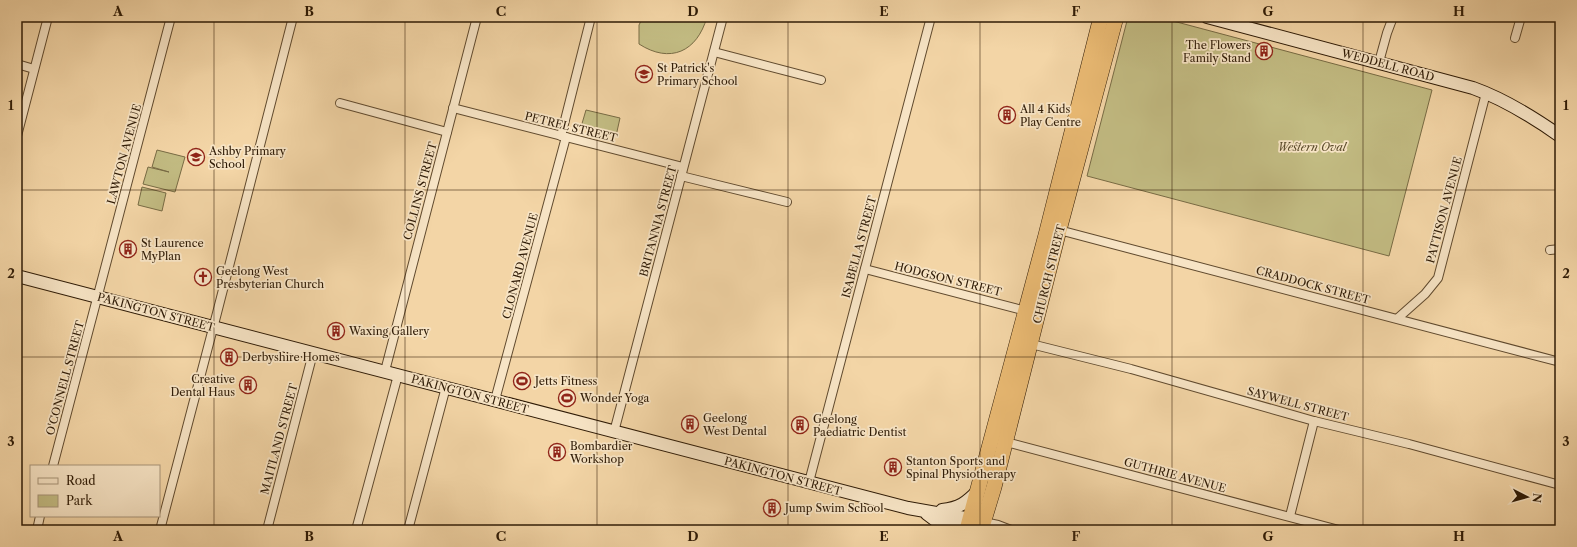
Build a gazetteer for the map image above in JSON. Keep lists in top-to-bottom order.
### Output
{
  "streets": {
    "highway": ["CHURCH STREET"],
    "street": [
      "WEDDELL ROAD",
      "PETREL STREET",
      "LAWTON AVENUE",
      "COLLINS STREET",
      "PATTISON AVENUE",
      "BRITANNIA STREET",
      "ISABELLA STREET",
      "CLONARD AVENUE",
      "HODGSON STREET",
      "CRADDOCK STREET",
      "PAKINGTON STREET",
      "O'CONNELL STREET",
      "SAYWELL STREET",
      "MAITLAND STREET",
      "GUTHRIE AVENUE"
    ]
  },
  "crossings": [
    ["WEDDELL ROAD", "PATTISON AVENUE"],
    ["PETREL STREET", "COLLINS STREET"],
    ["PETREL STREET", "BRITANNIA STREET"],
    ["PETREL STREET", "CLONARD AVENUE"],
    ["LAWTON AVENUE", "PAKINGTON STREET"],
    ["LAWTON AVENUE", "O'CONNELL STREET"],
    ["COLLINS STREET", "PAKINGTON STREET"],
    ["PATTISON AVENUE", "CRADDOCK STREET"],
    ["BRITANNIA STREET", "PAKINGTON STREET"],
    ["ISABELLA STREET", "HODGSON STREET"],
    ["ISABELLA STREET", "PAKINGTON STREET"],
    ["CLONARD AVENUE", "PAKINGTON STREET"],
    ["CHURCH STREET", "HODGSON STREET"],
    ["CHURCH STREET", "CRADDOCK STREET"],
    ["CHURCH STREET", "PAKINGTON STREET"],
    ["CHURCH STREET", "SAYWELL STREET"],
    ["CHURCH STREET", "GUTHRIE AVENUE"],
    ["PAKINGTON STREET", "O'CONNELL STREET"],
    ["PAKINGTON STREET", "MAITLAND STREET"]
  ],
  "parks": ["Western Oval"],
  "places": {
    "building": [
      "The Flowers Family Stand",
      "All 4 Kids Play Centre",
      "St Laurence MyPlan",
      "Waxing Gallery",
      "Derbyshire Homes",
      "Creative Dental Haus",
      "Geelong West Dental",
      "Geelong Paediatric Dentist",
      "Bombardier Workshop",
      "Stanton Sports and Spinal Physiotherapy",
      "Jump Swim School"
    ],
    "school or university": ["St Patrick's Primary School", "Ashby Primary School"],
    "church": ["Geelong West Presbyterian Church"],
    "sports": ["Jetts Fitness", "Wonder Yoga"]
  },
  "legend": ["Road", "Park"],
  "north": "right",
  "grid": {
    "columns": [
      "A",
      "B",
      "C",
      "D",
      "E",
      "F",
      "G",
      "H"
    ],
    "rows": ["1", "2", "3"]
  }
}
